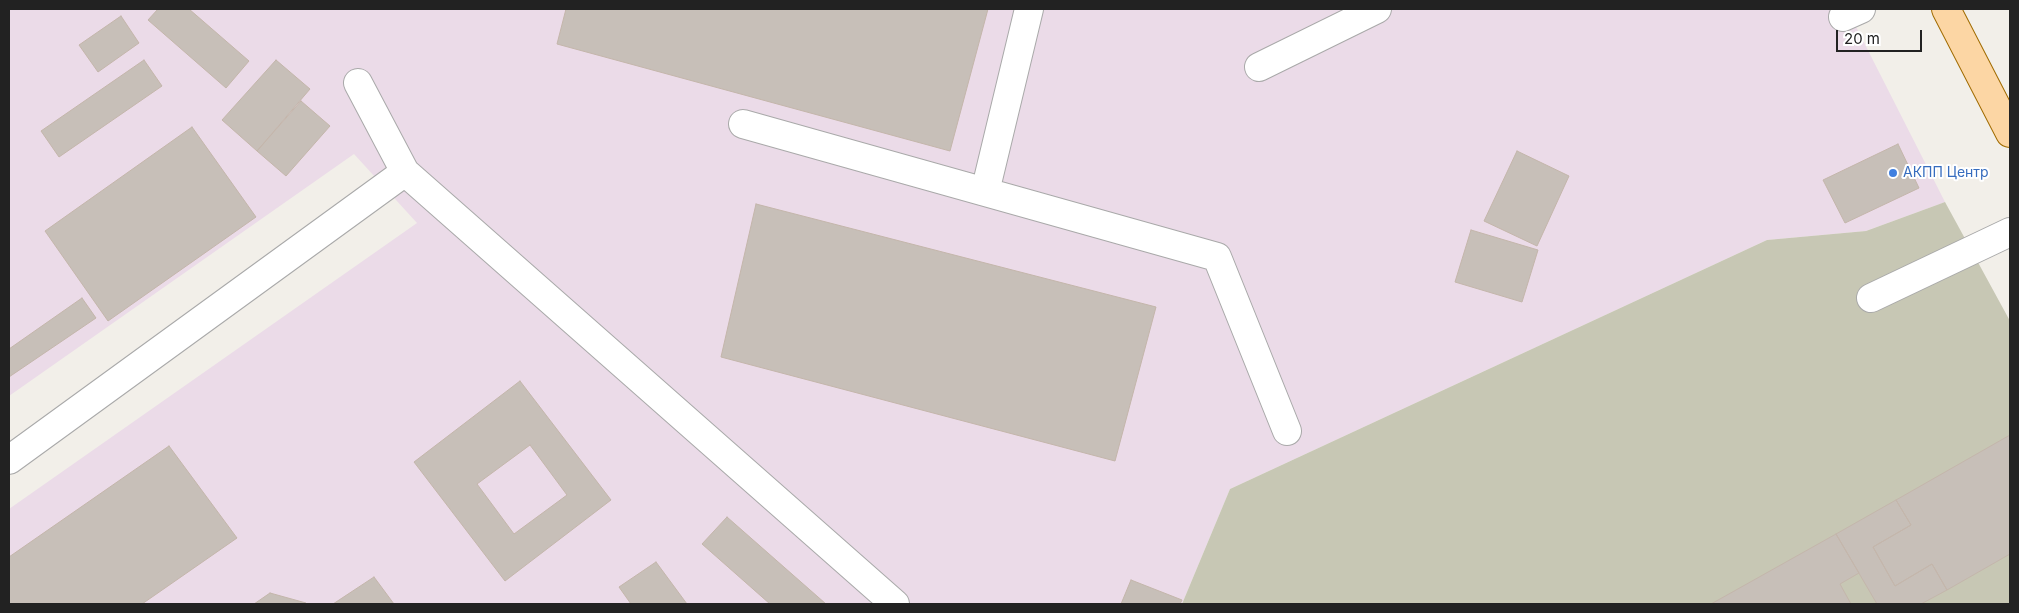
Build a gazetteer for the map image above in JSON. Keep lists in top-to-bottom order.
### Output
{
  "places": ["АКПП Центр"],
  "scale_bar": "20 m"
}
